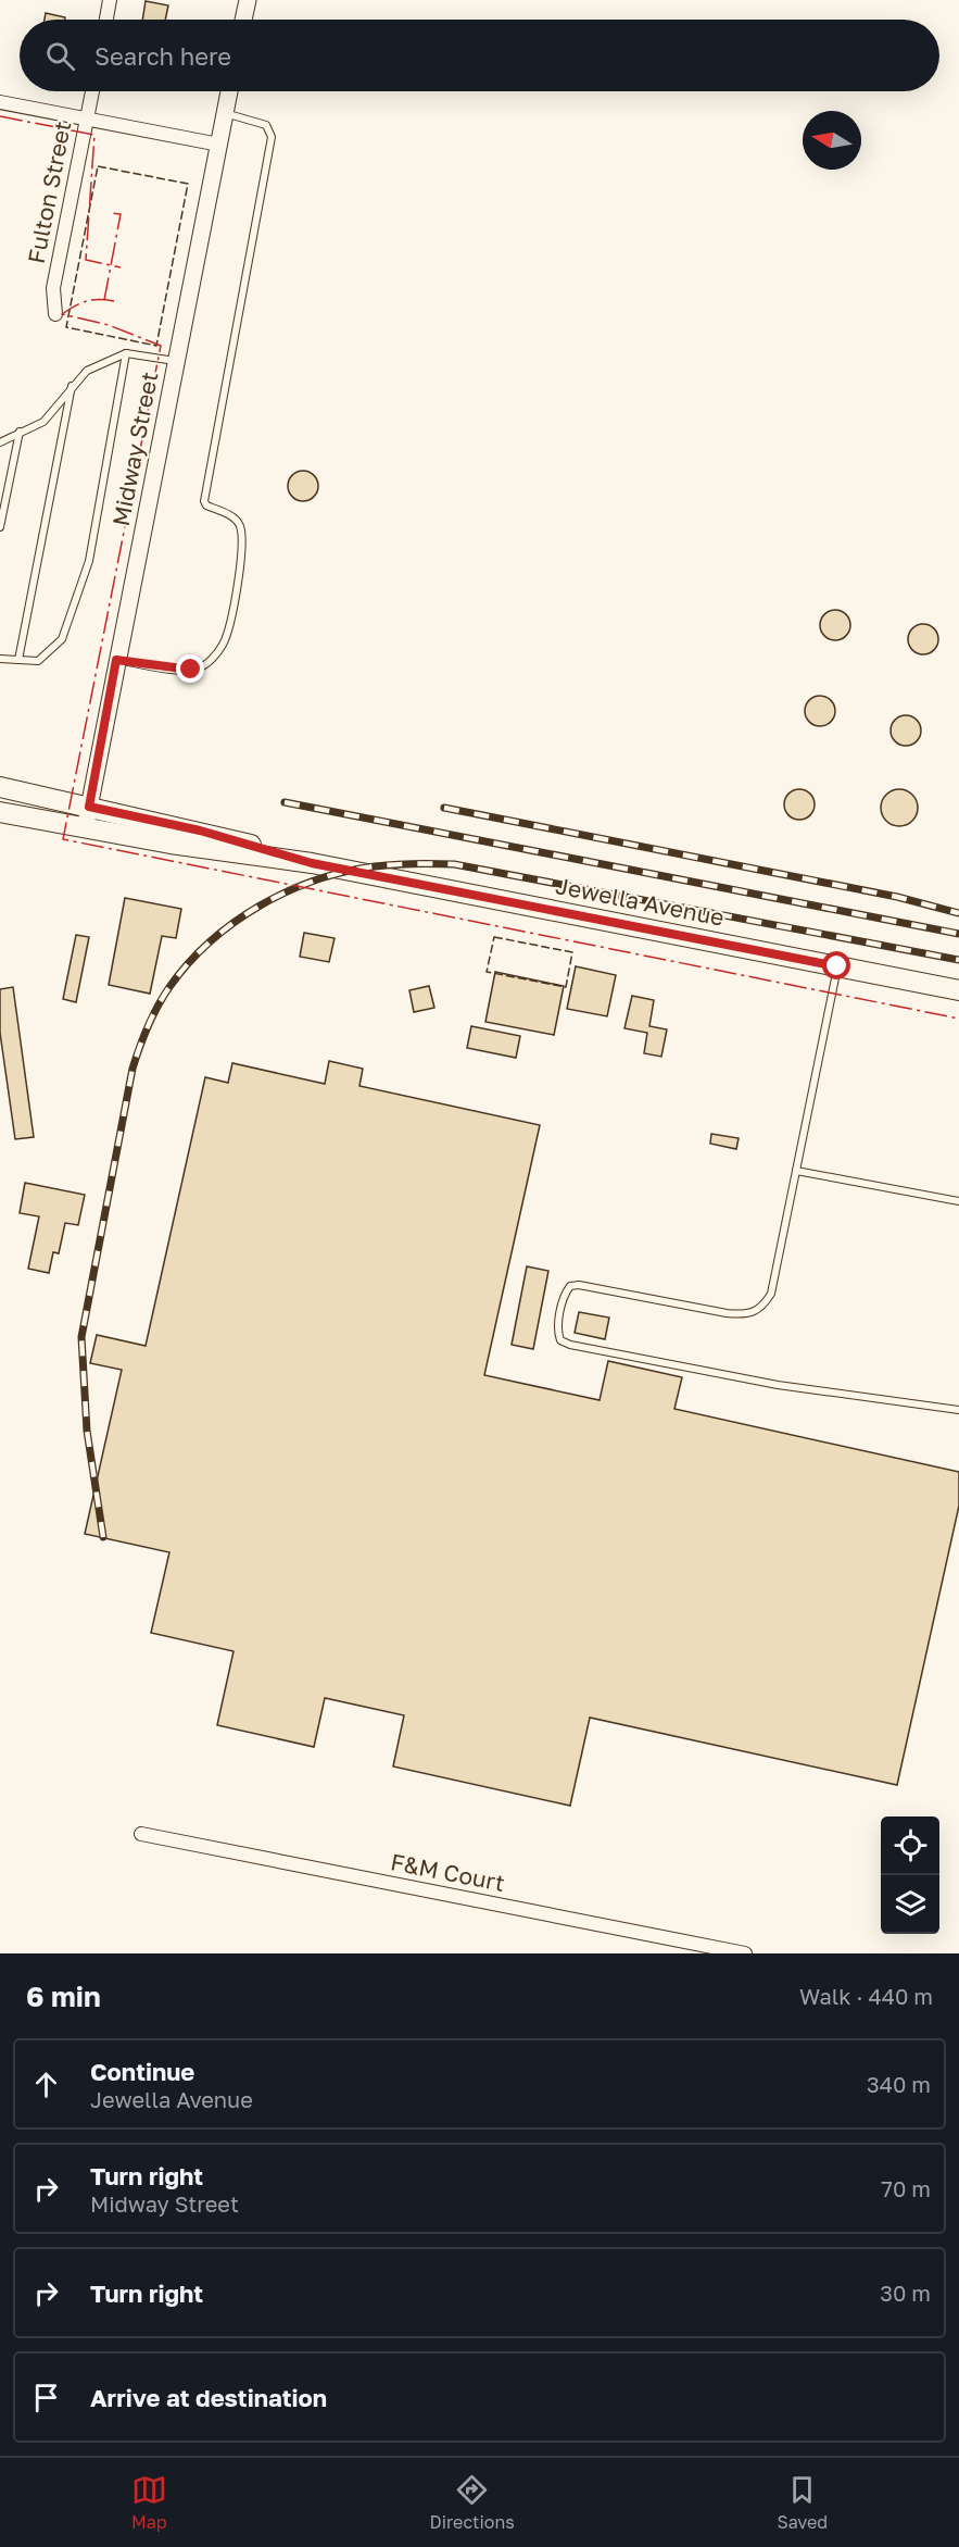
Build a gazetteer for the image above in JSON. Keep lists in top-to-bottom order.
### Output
{
  "streets": {
    "main road": ["Jewella Avenue"],
    "street": ["Fulton Street", "Midway Street", "F&M Court"]
  },
  "crossings": [
    ["Midway Street", "Jewella Avenue"]
  ],
  "north": "left",
  "page": {
    "search": "Search here",
    "heading": ["6 min", "Walk · 440 m"],
    "list": [
      ["Continue", "Jewella Avenue", "340 m"],
      ["Turn right", "Midway Street", "70 m"],
      ["Turn right", "30 m"],
      "Arrive at destination"
    ],
    "nav": ["Map", "Directions", "Saved"]
  }
}
